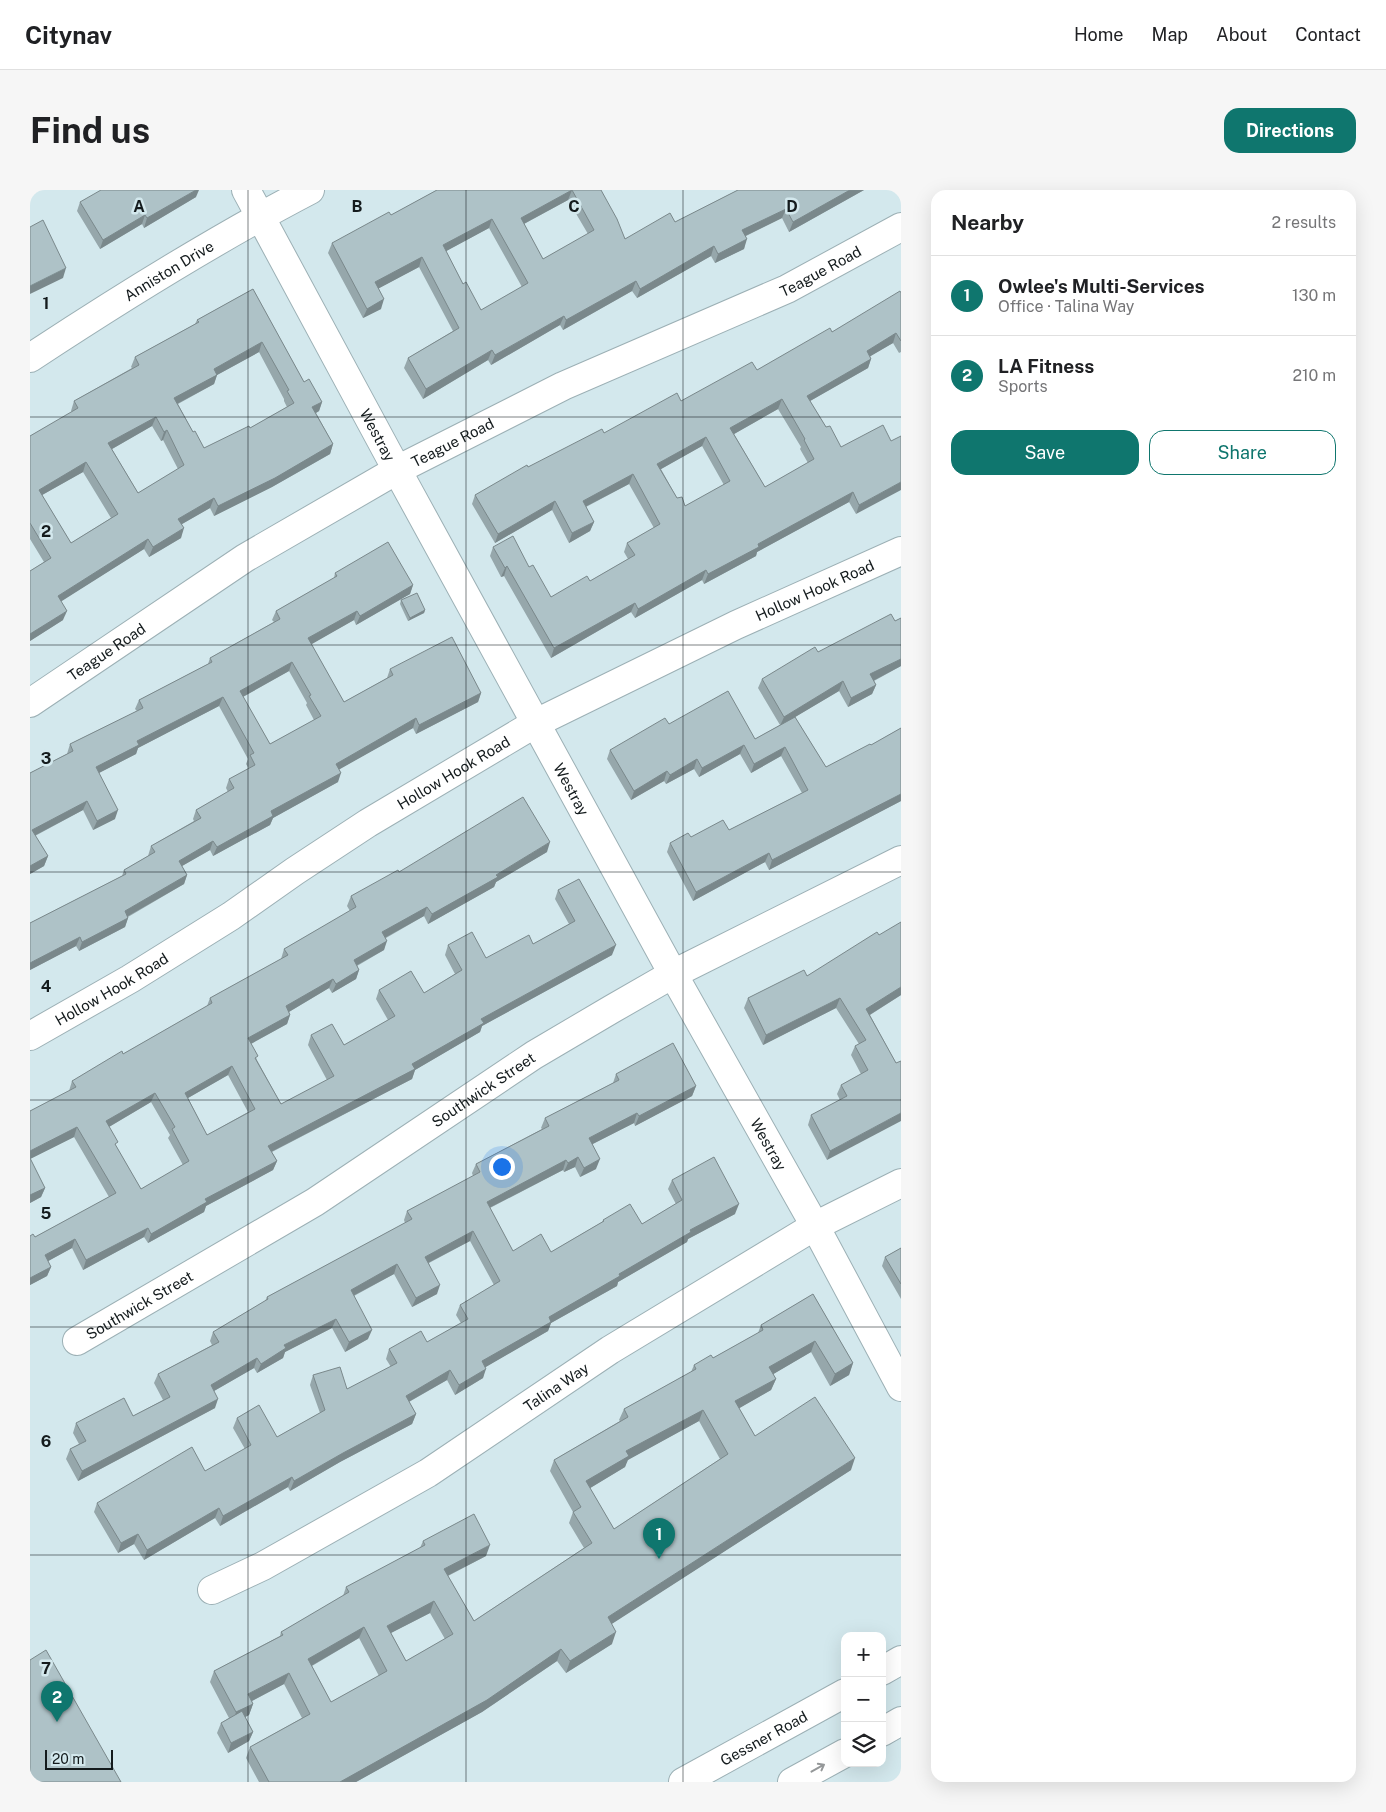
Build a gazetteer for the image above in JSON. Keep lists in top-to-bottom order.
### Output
{
  "streets": {
    "street": [
      "Anniston Drive",
      "Teague Road",
      "Westray",
      "Hollow Hook Road",
      "Southwick Street",
      "Talina Way",
      "Gessner Road"
    ]
  },
  "crossings": [
    ["Anniston Drive", "Westray"],
    ["Teague Road", "Westray"],
    ["Westray", "Hollow Hook Road"],
    ["Westray", "Southwick Street"],
    ["Westray", "Talina Way"]
  ],
  "scale_bar": "20 m",
  "page": {
    "header": "Citynav",
    "nav": [
      "Home",
      "Map",
      "About",
      "Contact"
    ],
    "buttons": [
      "Directions",
      ["Save", "Share"]
    ],
    "title": "Find us",
    "heading": ["Nearby", "2 results"],
    "list": [
      {
        "mark": "1",
        "name": "Owlee's Multi-Services",
        "note": "Office · Talina Way",
        "value": "130 m"
      },
      {
        "mark": "2",
        "name": "LA Fitness",
        "note": "Sports",
        "value": "210 m"
      }
    ],
    "pins": ["1", "2"],
    "map_buttons": ["+", "−"],
    "scale": "20 m"
  },
  "grid": {
    "columns": [
      "A",
      "B",
      "C",
      "D"
    ],
    "rows": [
      "1",
      "2",
      "3",
      "4",
      "5",
      "6",
      "7"
    ]
  }
}
